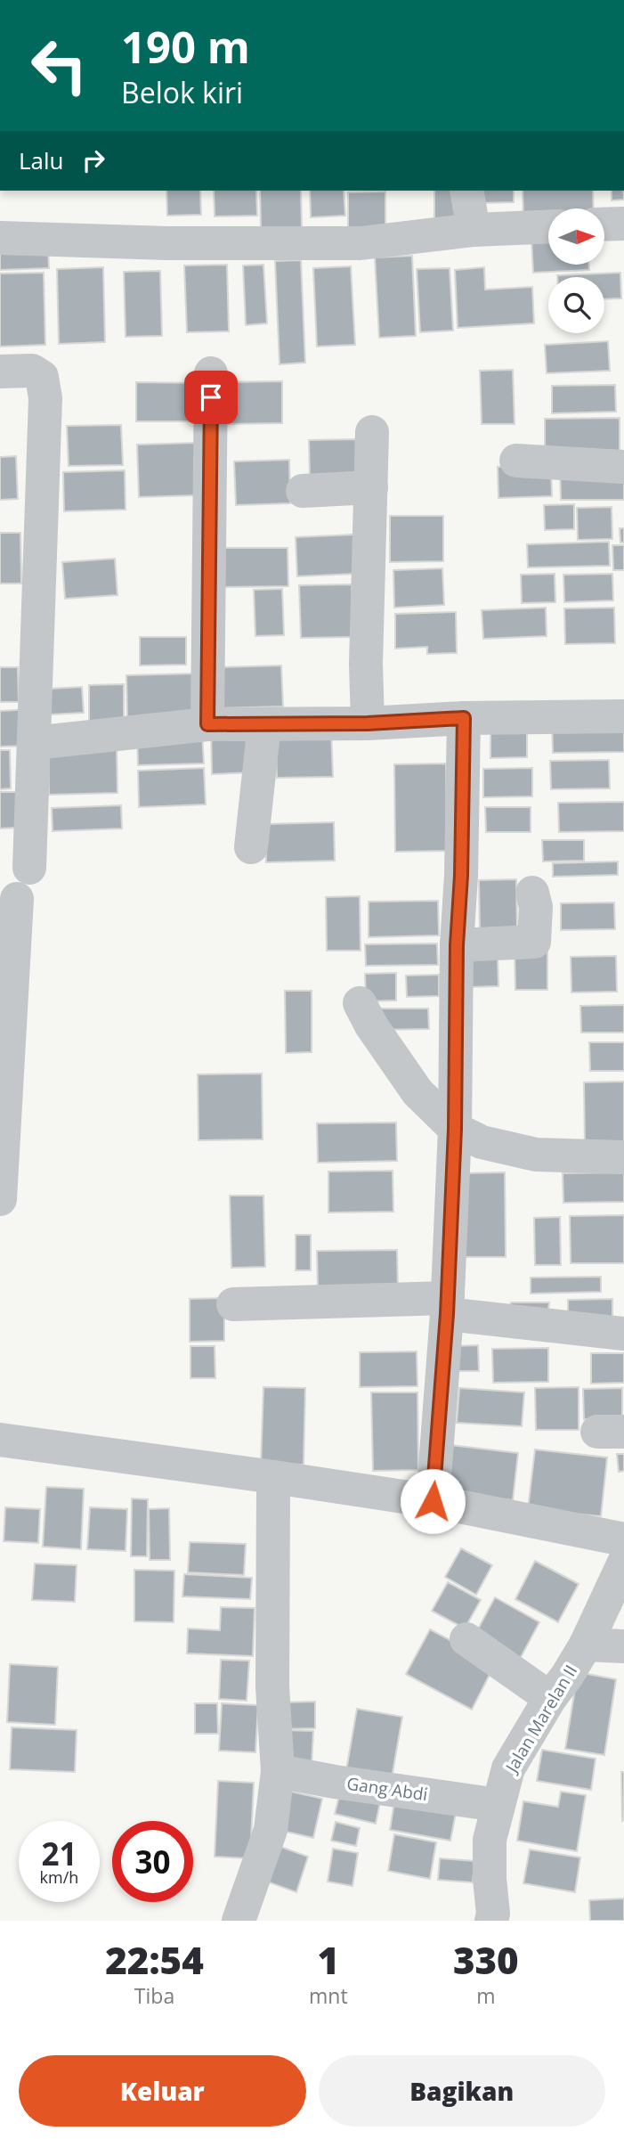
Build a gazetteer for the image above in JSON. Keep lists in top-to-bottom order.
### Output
{
  "streets": {
    "street": ["Jalan Marelan II", "Gang Abdi"]
  },
  "crossings": [
    ["Jalan Marelan II", "Gang Abdi"]
  ],
  "north": "right",
  "page": {
    "turn": ["190 m", "Belok kiri"],
    "then": "Lalu",
    "speed": "21 km/h",
    "limit": "30",
    "eta": [
      "22:54",
      "Tiba",
      "1",
      "mnt",
      "330",
      "m"
    ],
    "buttons": ["Keluar", "Bagikan"]
  }
}
